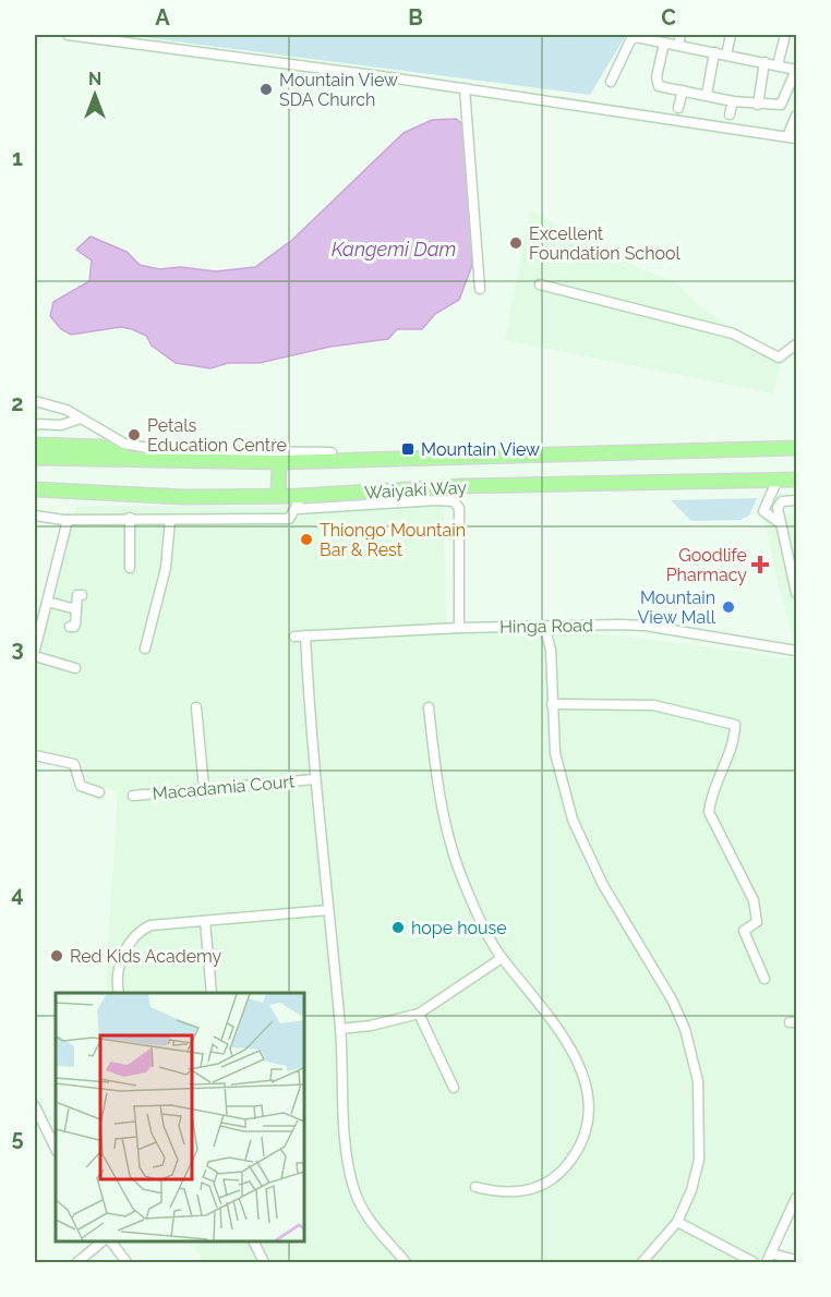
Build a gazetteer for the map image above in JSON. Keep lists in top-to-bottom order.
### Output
{
  "streets": {
    "highway": ["Waiyaki Way"],
    "street": ["Hinga Road", "Macadamia Court"]
  },
  "water": ["Kangemi Dam"],
  "places": {
    "other": [
      "Mountain View SDA Church",
      "Excellent Foundation School",
      "Petals Education Centre",
      "Thiongo Mountain Bar & Rest",
      "Mountain View Mall",
      "hope house",
      "Red Kids Academy"
    ],
    "transit": ["Mountain View"],
    "health": ["Goodlife Pharmacy"]
  },
  "north": "top",
  "grid": {
    "columns": ["A", "B", "C"],
    "rows": [
      "1",
      "2",
      "3",
      "4",
      "5"
    ]
  }
}
